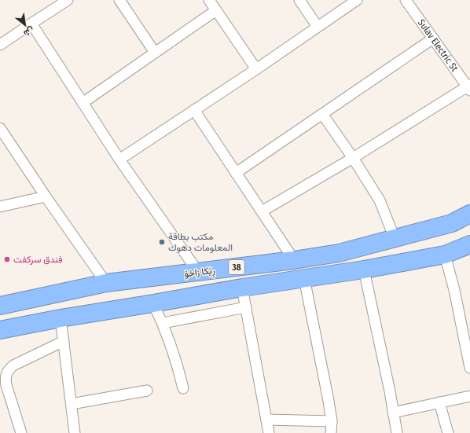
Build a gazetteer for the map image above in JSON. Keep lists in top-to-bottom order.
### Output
{
  "streets": {
    "highway": ["38", "ڕێکا زاخۆ"],
    "street": ["Sulav Electric St"]
  },
  "places": ["مكتب بطاقة المعلومات دهوك", "فندق سركفت"],
  "north": "bottom right"
}
